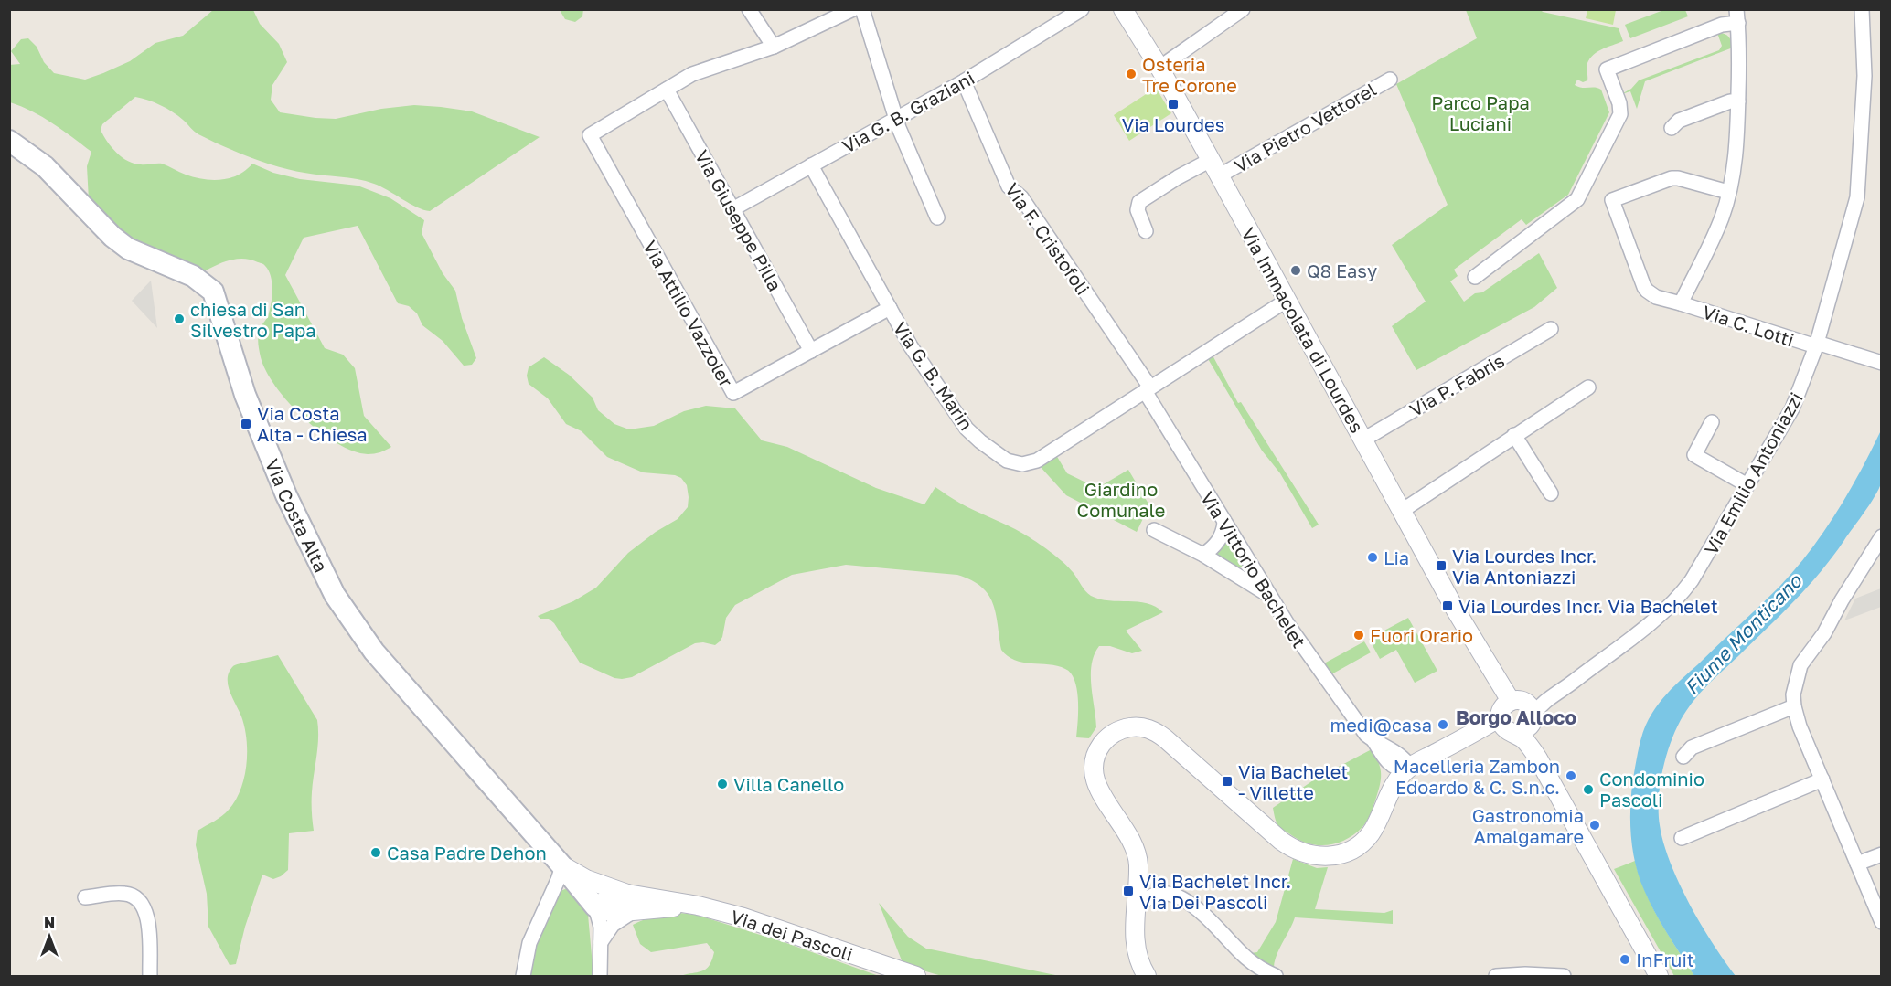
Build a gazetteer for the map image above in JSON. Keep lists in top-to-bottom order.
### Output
{
  "streets": {
    "main road": ["Via Costa Alta"],
    "street": [
      "Via G. B. Graziani",
      "Via Pietro Vettorel",
      "Via Giuseppe Pilla",
      "Via F. Cristofoli",
      "Via Attilio Vazzoler",
      "Via C. Lotti",
      "Via Immacolata di Lourdes",
      "Via G. B. Marin",
      "Via P. Fabris",
      "Via Emilio Antoniazzi",
      "Via Vittorio Bachelet",
      "Via dei Pascoli"
    ]
  },
  "crossings": [
    ["Via G. B. Graziani", "Via Giuseppe Pilla"],
    ["Via G. B. Graziani", "Via F. Cristofoli"],
    ["Via G. B. Graziani", "Via G. B. Marin"],
    ["Via Pietro Vettorel", "Via Immacolata di Lourdes"],
    ["Via Giuseppe Pilla", "Via Attilio Vazzoler"],
    ["Via F. Cristofoli", "Via G. B. Marin"],
    ["Via F. Cristofoli", "Via Vittorio Bachelet"],
    ["Via Attilio Vazzoler", "Via G. B. Marin"],
    ["Via C. Lotti", "Via Emilio Antoniazzi"],
    ["Via Immacolata di Lourdes", "Via G. B. Marin"],
    ["Via Immacolata di Lourdes", "Via P. Fabris"],
    ["Via Immacolata di Lourdes", "Via Emilio Antoniazzi"],
    ["Via G. B. Marin", "Via Vittorio Bachelet"],
    ["Via Costa Alta", "Via dei Pascoli"]
  ],
  "districts": ["Borgo Alloco"],
  "water": ["Fiume Monticano"],
  "parks": ["Parco Papa Luciani", "Giardino Comunale"],
  "places": {
    "other": [
      "Osteria Tre Corone",
      "Q8 Easy",
      "chiesa di San Silvestro Papa",
      "Lia",
      "Fuori Orario",
      "medi@casa",
      "Macelleria Zambon Edoardo & C. S.n.c.",
      "Villa Canello",
      "Condominio Pascoli",
      "Gastronomia Amalgamare",
      "Casa Padre Dehon",
      "InFruit"
    ],
    "transit": [
      "Via Lourdes",
      "Via Costa Alta - Chiesa",
      "Via Lourdes Incr. Via Antoniazzi",
      "Via Lourdes Incr. Via Bachelet",
      "Via Bachelet - Villette",
      "Via Bachelet Incr. Via Dei Pascoli"
    ]
  },
  "north": "top"
}
